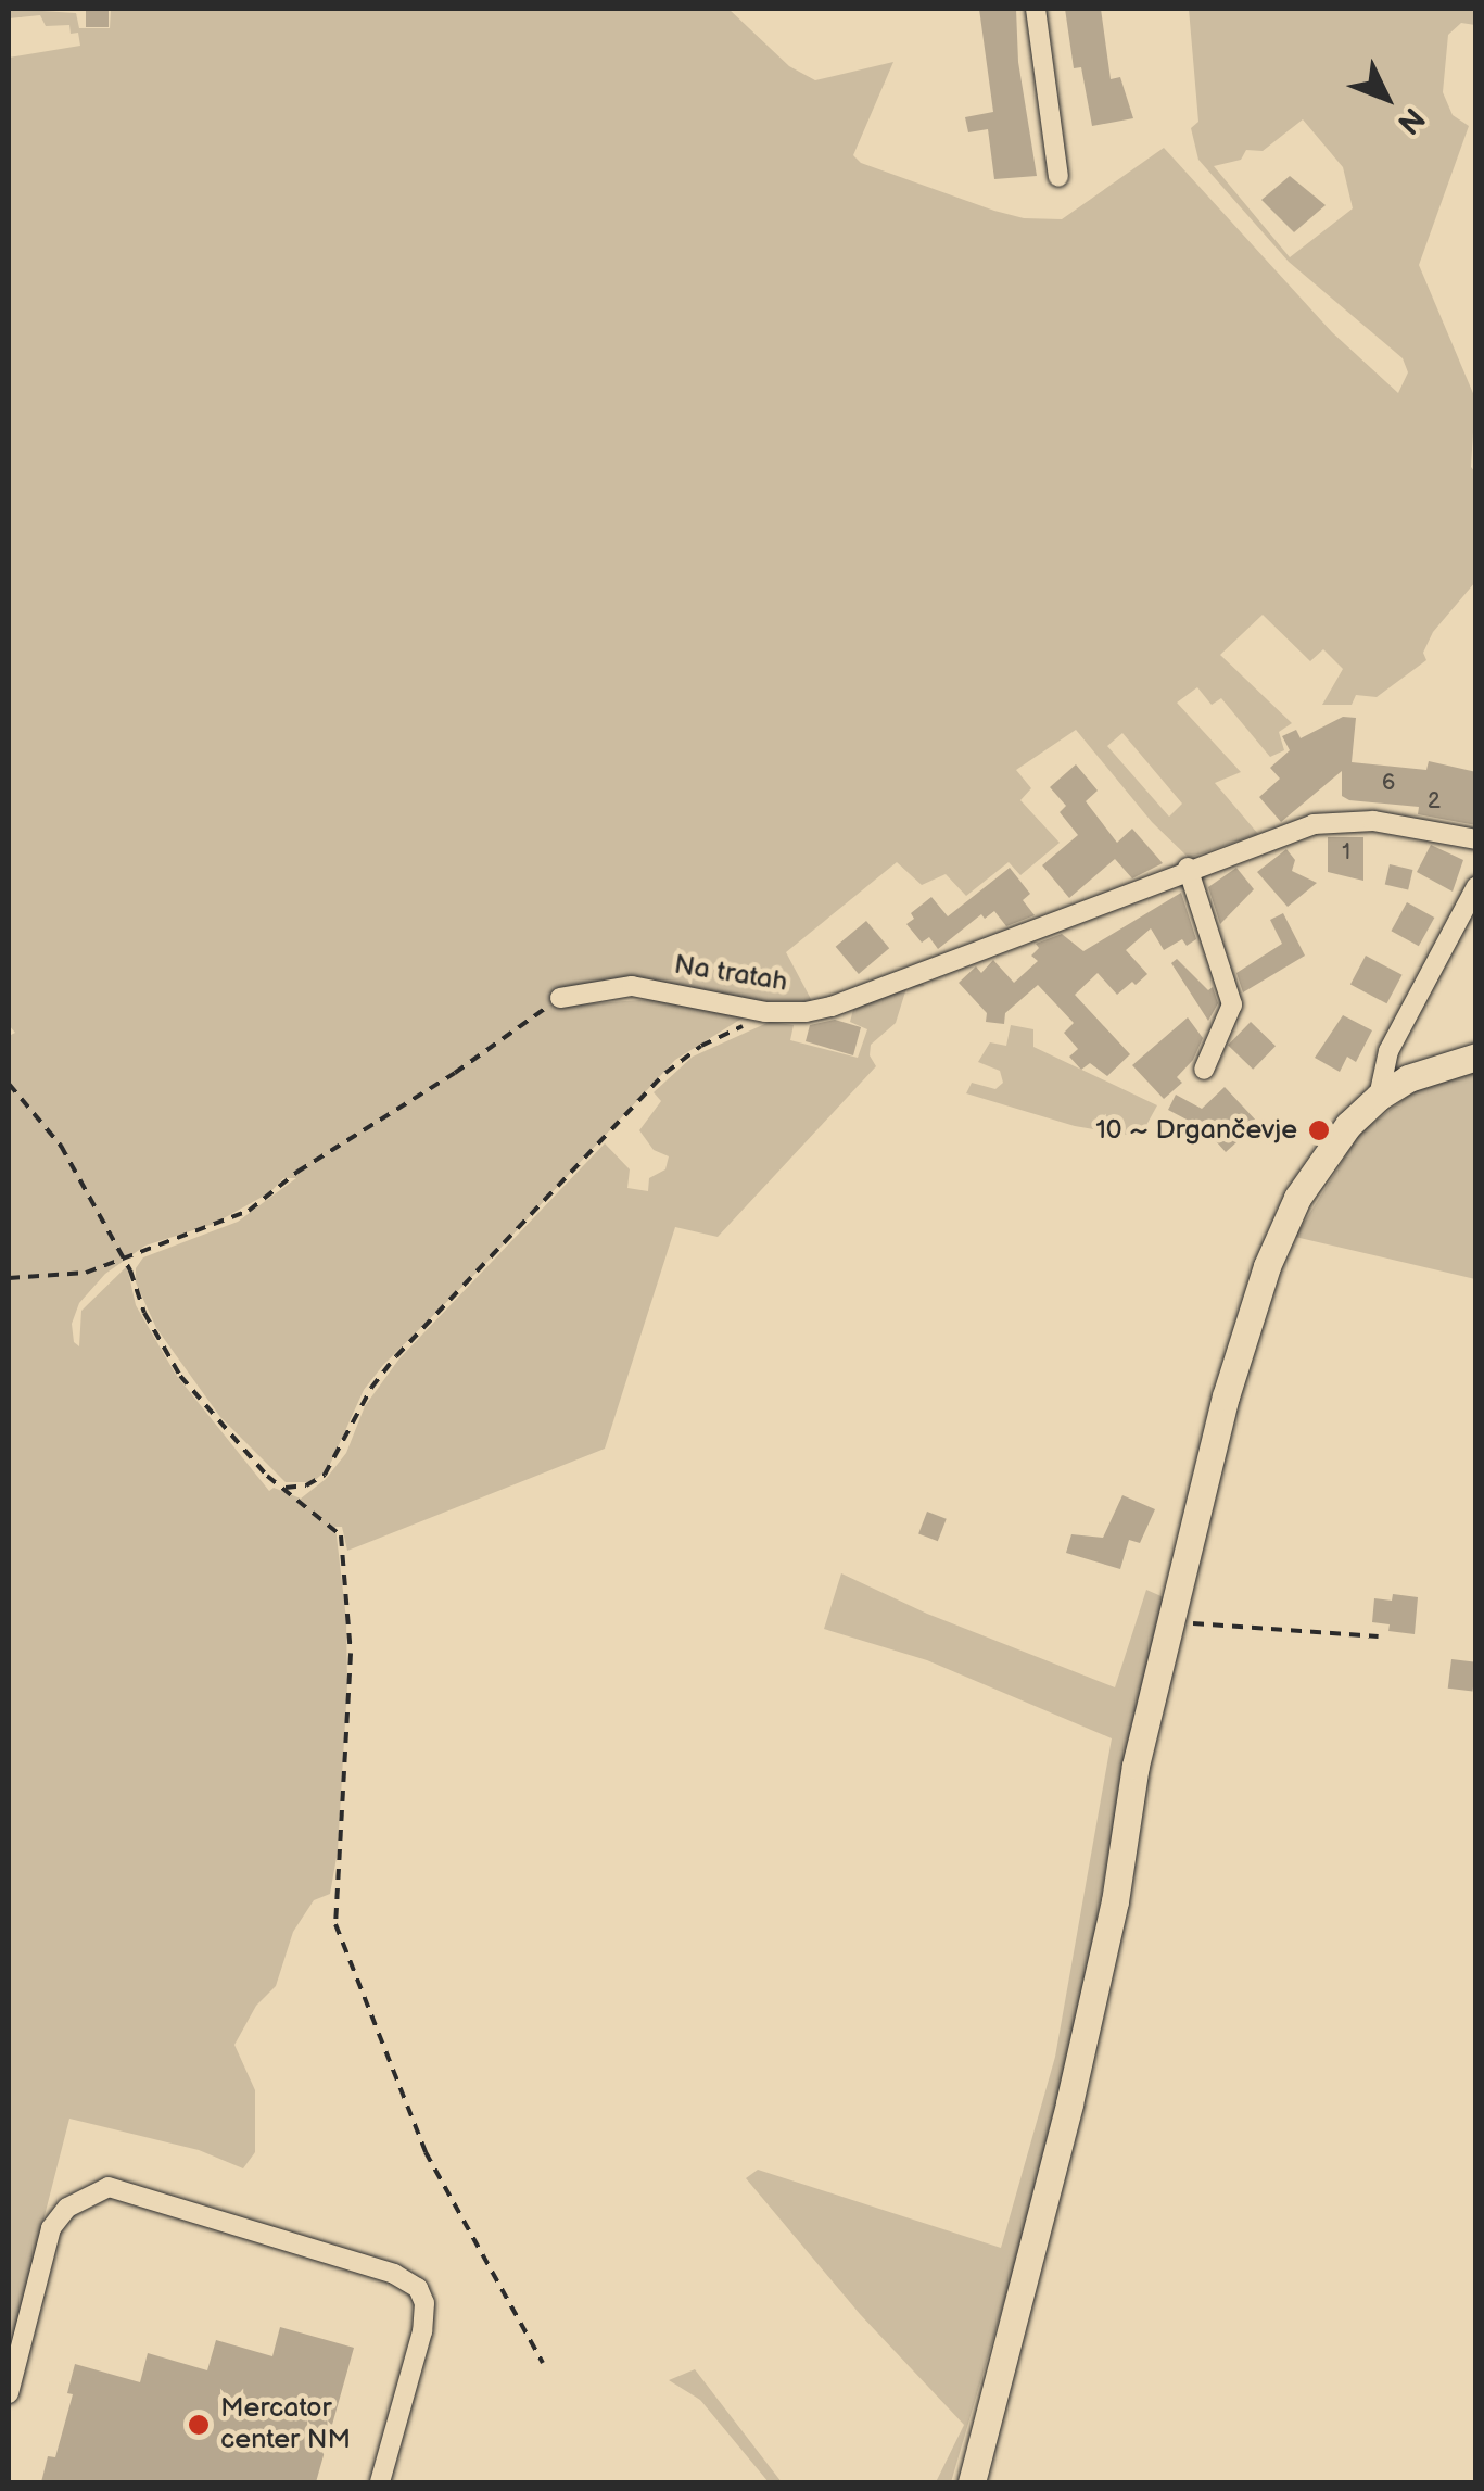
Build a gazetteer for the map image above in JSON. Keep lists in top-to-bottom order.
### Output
{
  "streets": {
    "street": ["Na tratah"]
  },
  "places": ["10 ~ Drgančevje", "Mercator center NM"],
  "house_numbers": ["6", "2", "1"],
  "north": "bottom right"
}
